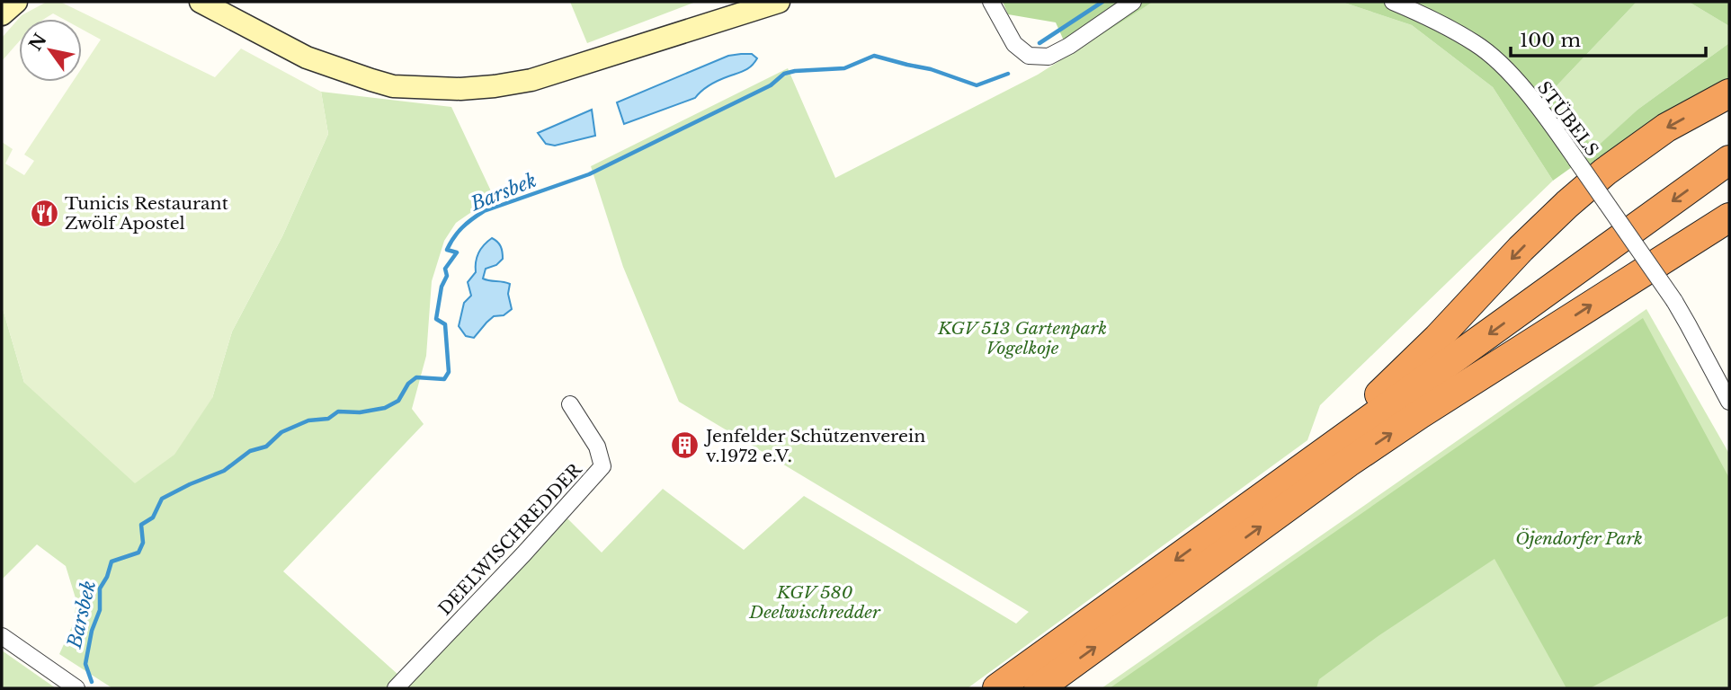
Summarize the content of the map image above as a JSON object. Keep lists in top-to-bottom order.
{
  "streets": {
    "street": ["STÜBELS", "DEELWISCHREDDER"]
  },
  "water": ["Barsbek"],
  "parks": ["KGV 513 Gartenpark Vogelkoje", "Öjendorfer Park", "KGV 580 Deelwischredder"],
  "places": {
    "restaurant": ["Tunicis Restaurant Zwölf Apostel"],
    "building": ["Jenfelder Schützenverein v.1972 e.V."]
  },
  "scale_bar": "100 m",
  "north": "top left"
}
